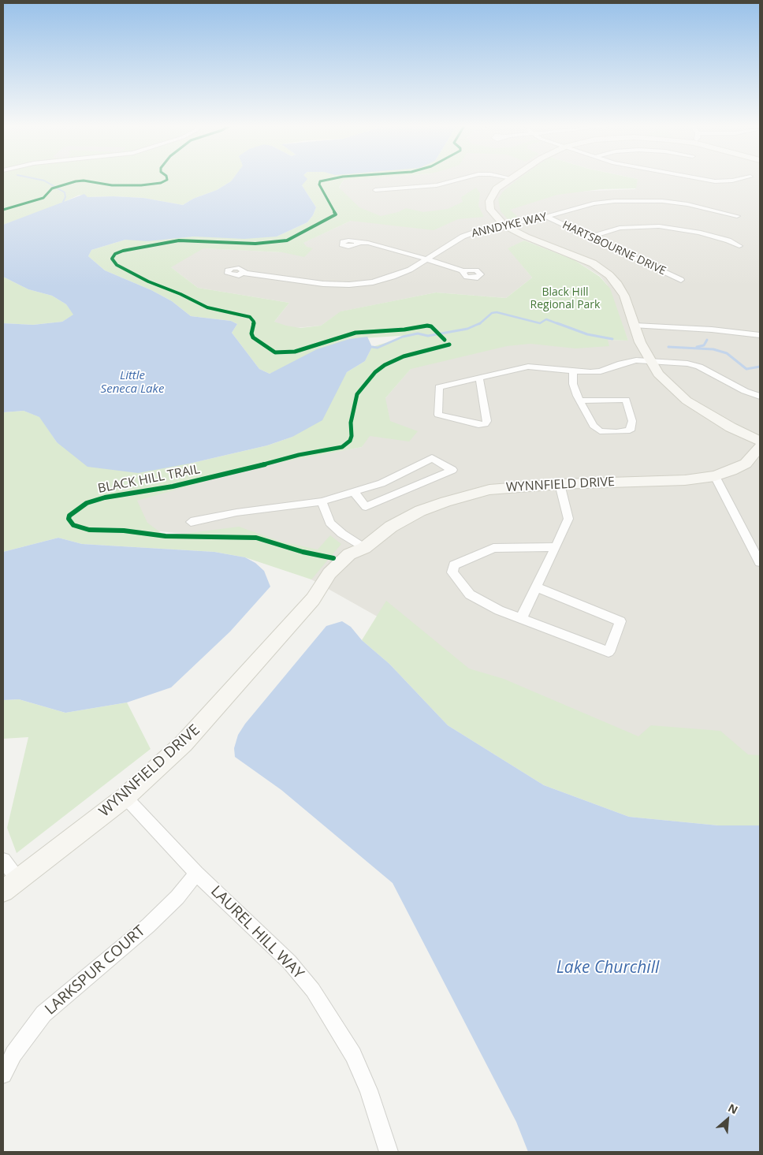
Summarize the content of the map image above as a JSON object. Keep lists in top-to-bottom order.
{
  "streets": {
    "street": [
      "ANNDYKE WAY",
      "HARTSBOURNE DRIVE",
      "WYNNFIELD DRIVE",
      "LAUREL HILL WAY",
      "LARKSPUR COURT"
    ],
    "cycle path": ["BLACK HILL TRAIL"]
  },
  "crossings": [
    ["ANNDYKE WAY", "HARTSBOURNE DRIVE"],
    ["WYNNFIELD DRIVE", "LAUREL HILL WAY"],
    ["LAUREL HILL WAY", "LARKSPUR COURT"]
  ],
  "water": ["Little Seneca Lake", "Lake Churchill"],
  "parks": ["Black Hill Regional Park"],
  "north": "top right"
}
